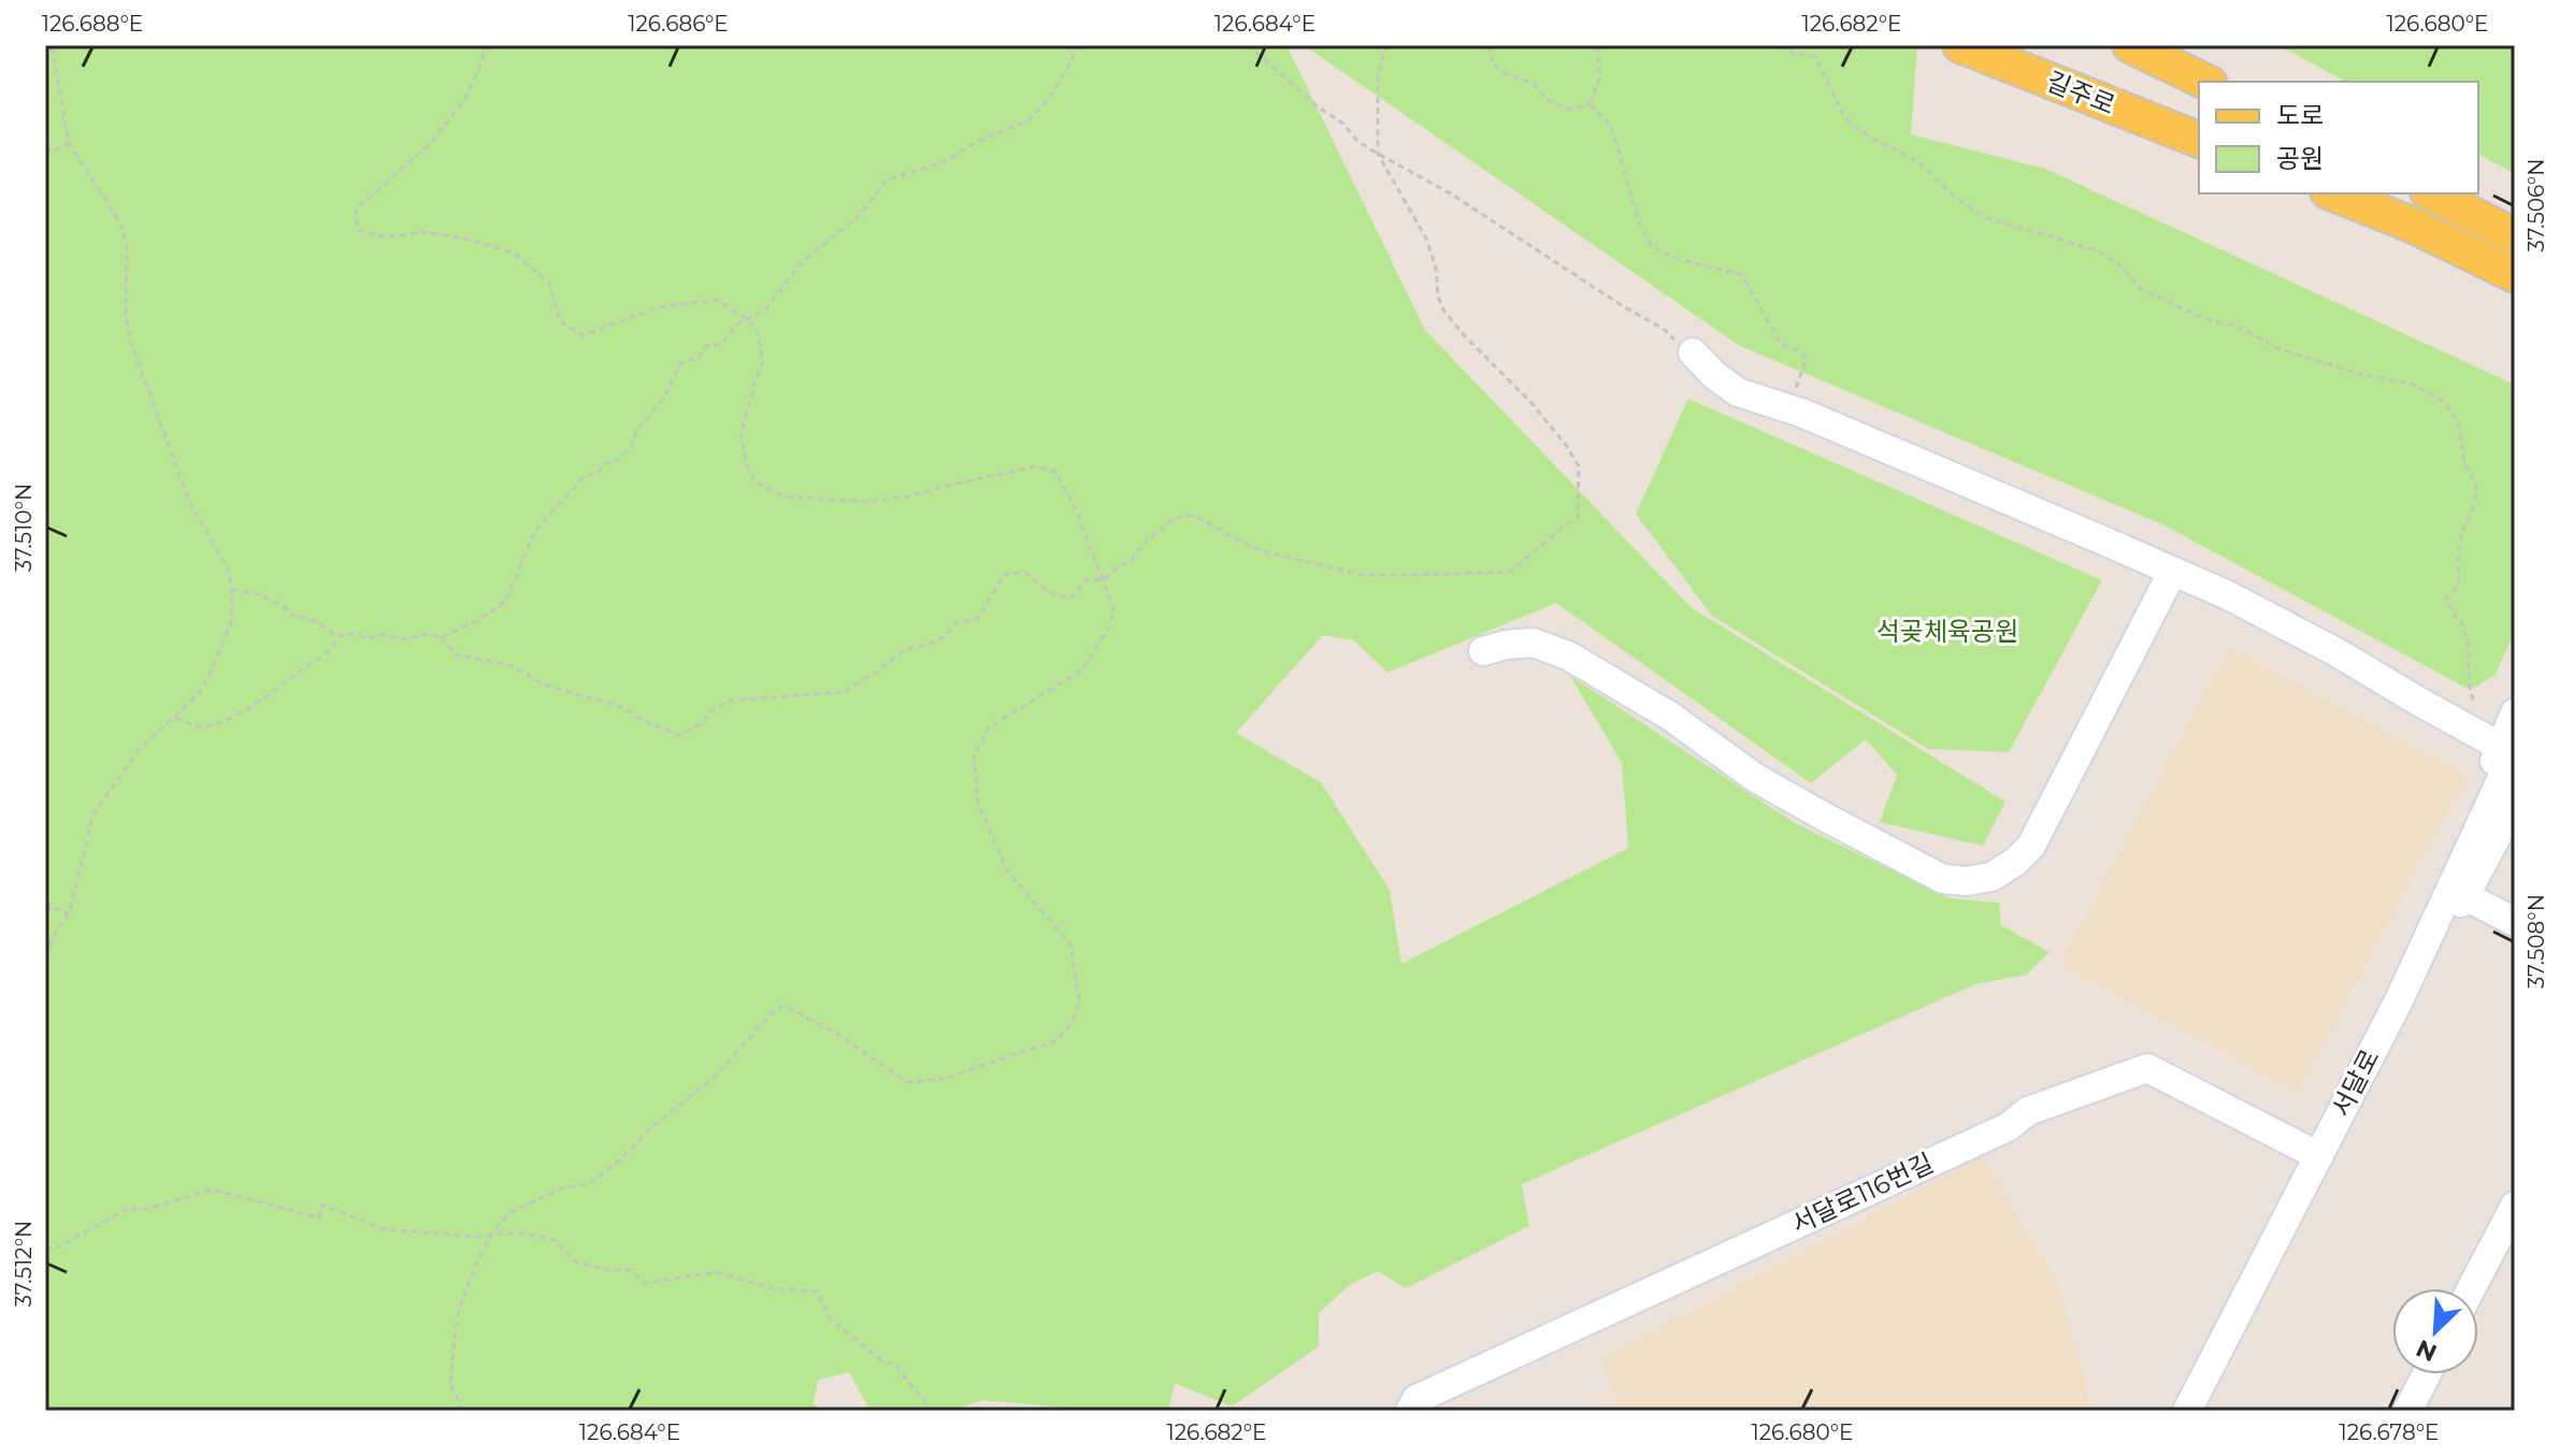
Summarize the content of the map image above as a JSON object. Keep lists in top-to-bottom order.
{
  "streets": {
    "main road": ["길주로"],
    "street": ["서달로", "서달로116번길"]
  },
  "crossings": [
    ["서달로", "서달로116번길"]
  ],
  "parks": ["석곶체육공원"],
  "legend": ["도로", "공원"],
  "north": "bottom left",
  "coordinates": [
    "126.688°E",
    "126.686°E",
    "126.684°E",
    "126.682°E",
    "126.680°E",
    "37.506°N",
    "37.510°N",
    "37.508°N",
    "37.512°N",
    "126.678°E"
  ]
}
